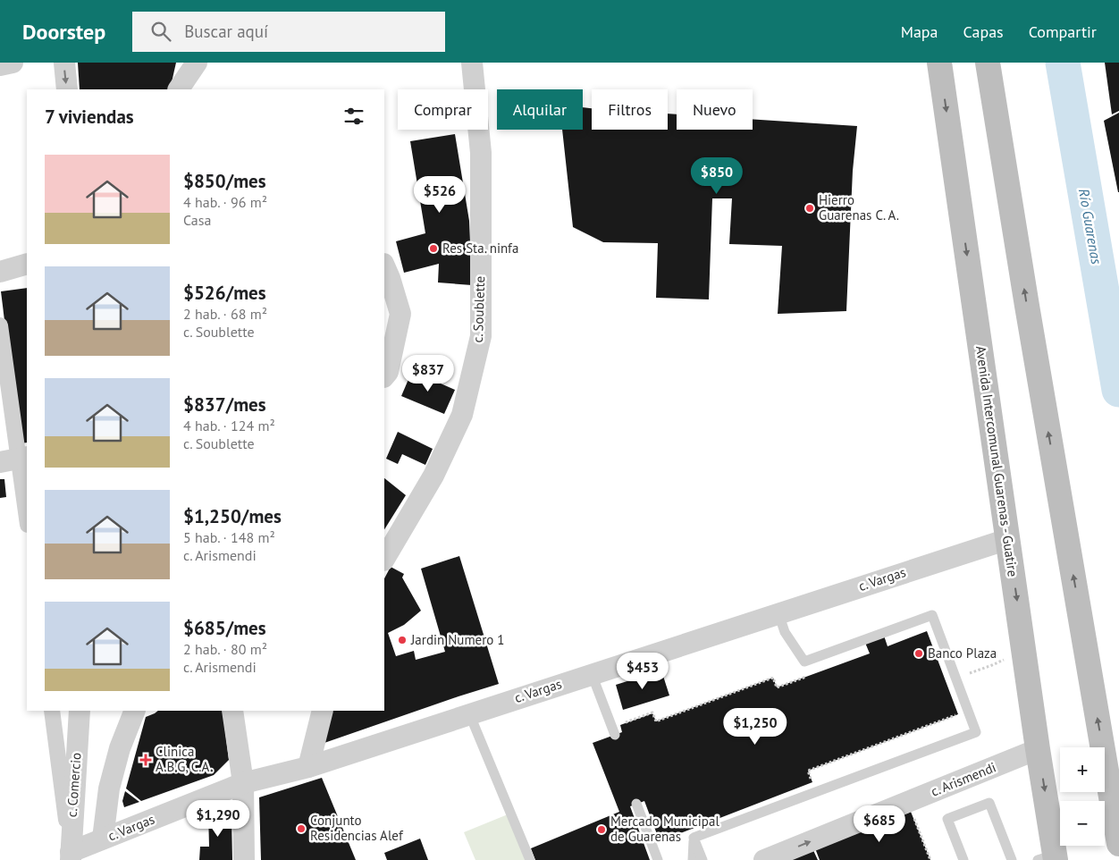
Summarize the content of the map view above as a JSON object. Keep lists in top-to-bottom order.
{
  "streets": {
    "main road": ["Avenida Intercomunal Guarenas - Guatire"],
    "street": [
      "c. Soublette",
      "c. Vargas",
      "c. Arismendi",
      "c. Comercio"
    ]
  },
  "crossings": [
    ["Avenida Intercomunal Guarenas - Guatire", "c. Vargas"],
    ["Avenida Intercomunal Guarenas - Guatire", "c. Arismendi"],
    ["c. Vargas", "c. Comercio"]
  ],
  "one_way": ["c. Arismendi"],
  "water": ["Río Guarenas"],
  "places": {
    "other": [
      "Hierro Guarenas C. A.",
      "Res Sta. ninfa",
      "Jardin Numero 1",
      "Banco Plaza",
      "Conjunto Residencias Alef",
      "Mercado Municipal de Guarenas"
    ],
    "health": ["Clinica A.B.G, C.A."]
  },
  "page": {
    "header": "Doorstep",
    "search": "Buscar aquí",
    "nav": ["Mapa", "Capas", "Compartir"],
    "chip": [
      "Comprar",
      "Alquilar",
      "Filtros",
      "Nuevo"
    ],
    "heading": "7 viviendas",
    "list": [
      {
        "name": "$850/mes",
        "note": "4 hab. · 96 m² · Casa"
      },
      {
        "name": "$526/mes",
        "note": "2 hab. · 68 m² · c. Soublette"
      },
      {
        "name": "$837/mes",
        "note": "4 hab. · 124 m² · c. Soublette"
      },
      {
        "name": "$1,250/mes",
        "note": "5 hab. · 148 m² · c. Arismendi"
      },
      {
        "name": "$685/mes",
        "note": "2 hab. · 80 m² · c. Arismendi"
      }
    ],
    "price": [
      "$850",
      "$526",
      "$837",
      "$453",
      "$1,250",
      "$1,290",
      "$685"
    ],
    "map_buttons": ["+", "−"]
  }
}
